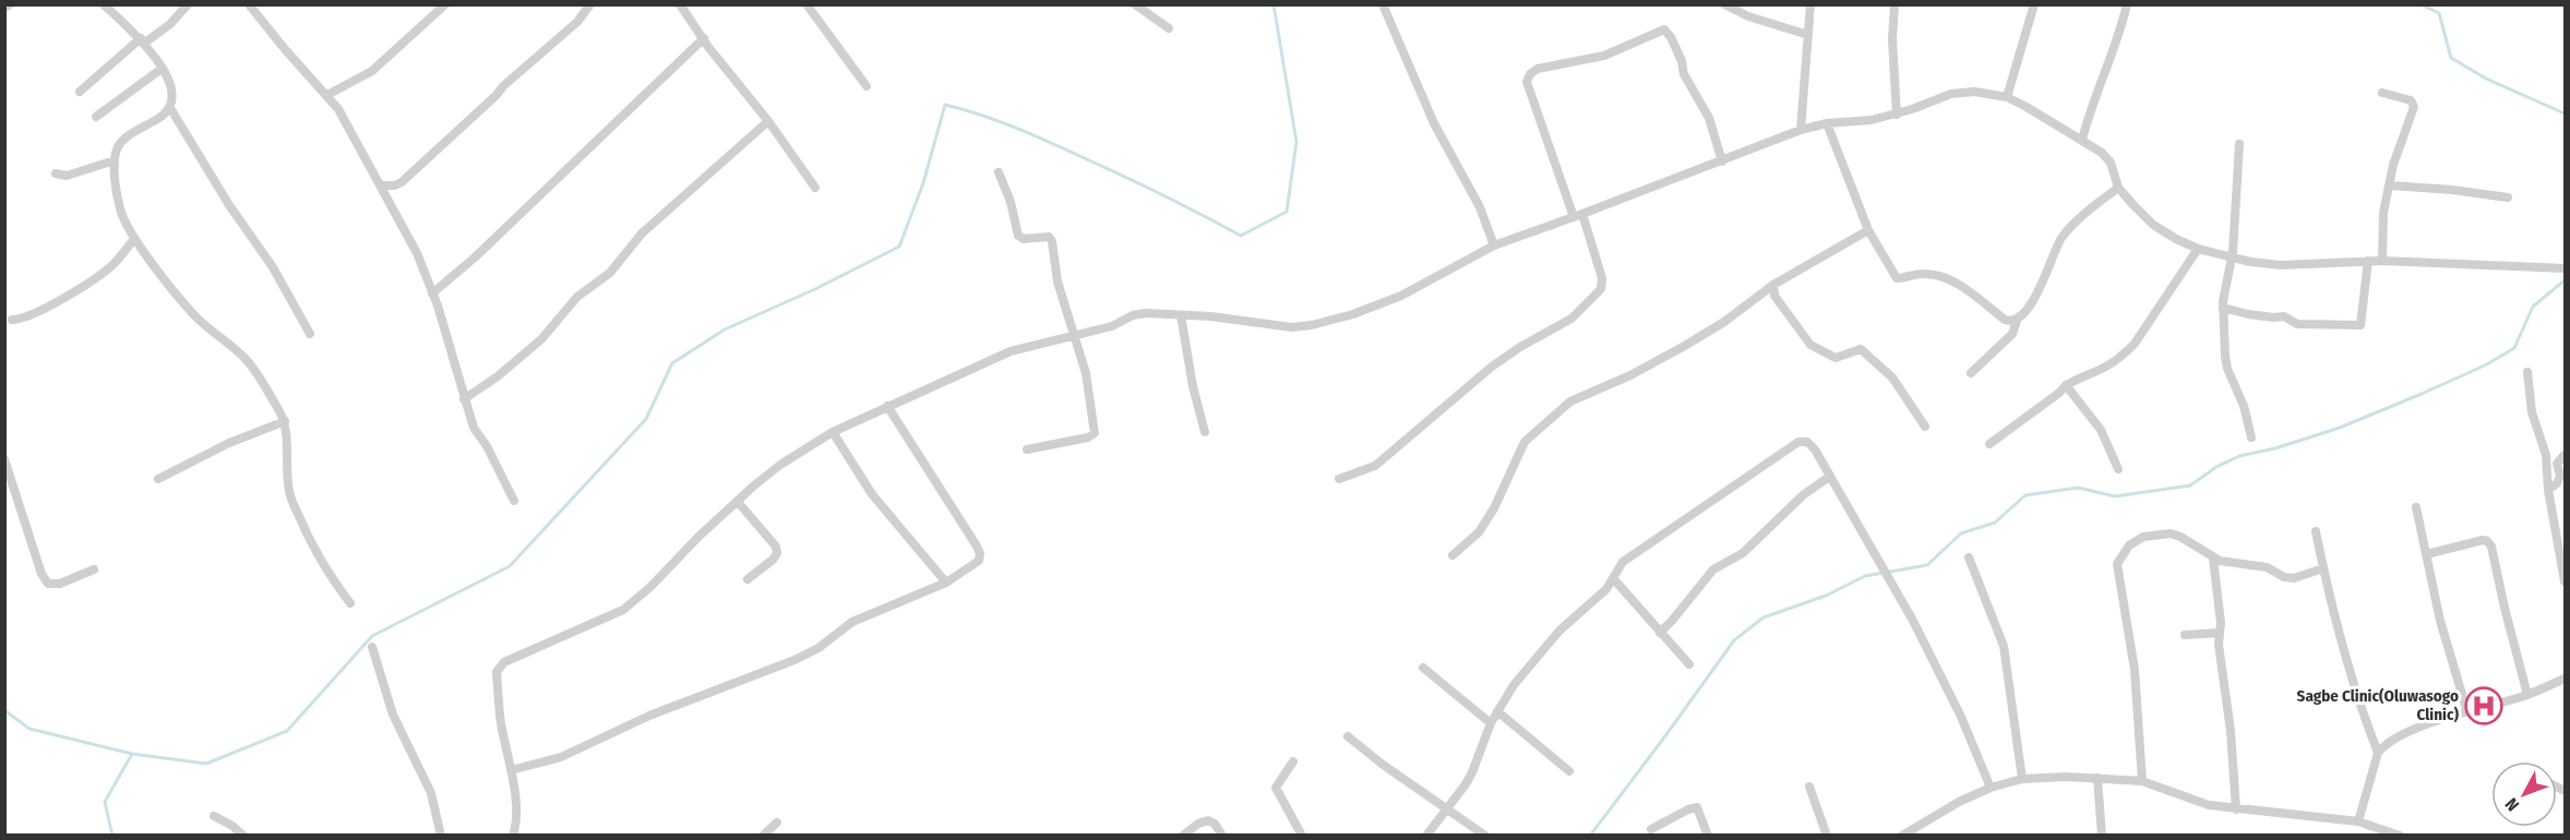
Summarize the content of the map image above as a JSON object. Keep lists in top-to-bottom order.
{
  "places": {
    "hospital": ["Sagbe Clinic(Oluwasogo Clinic)"]
  },
  "north": "bottom left"
}
